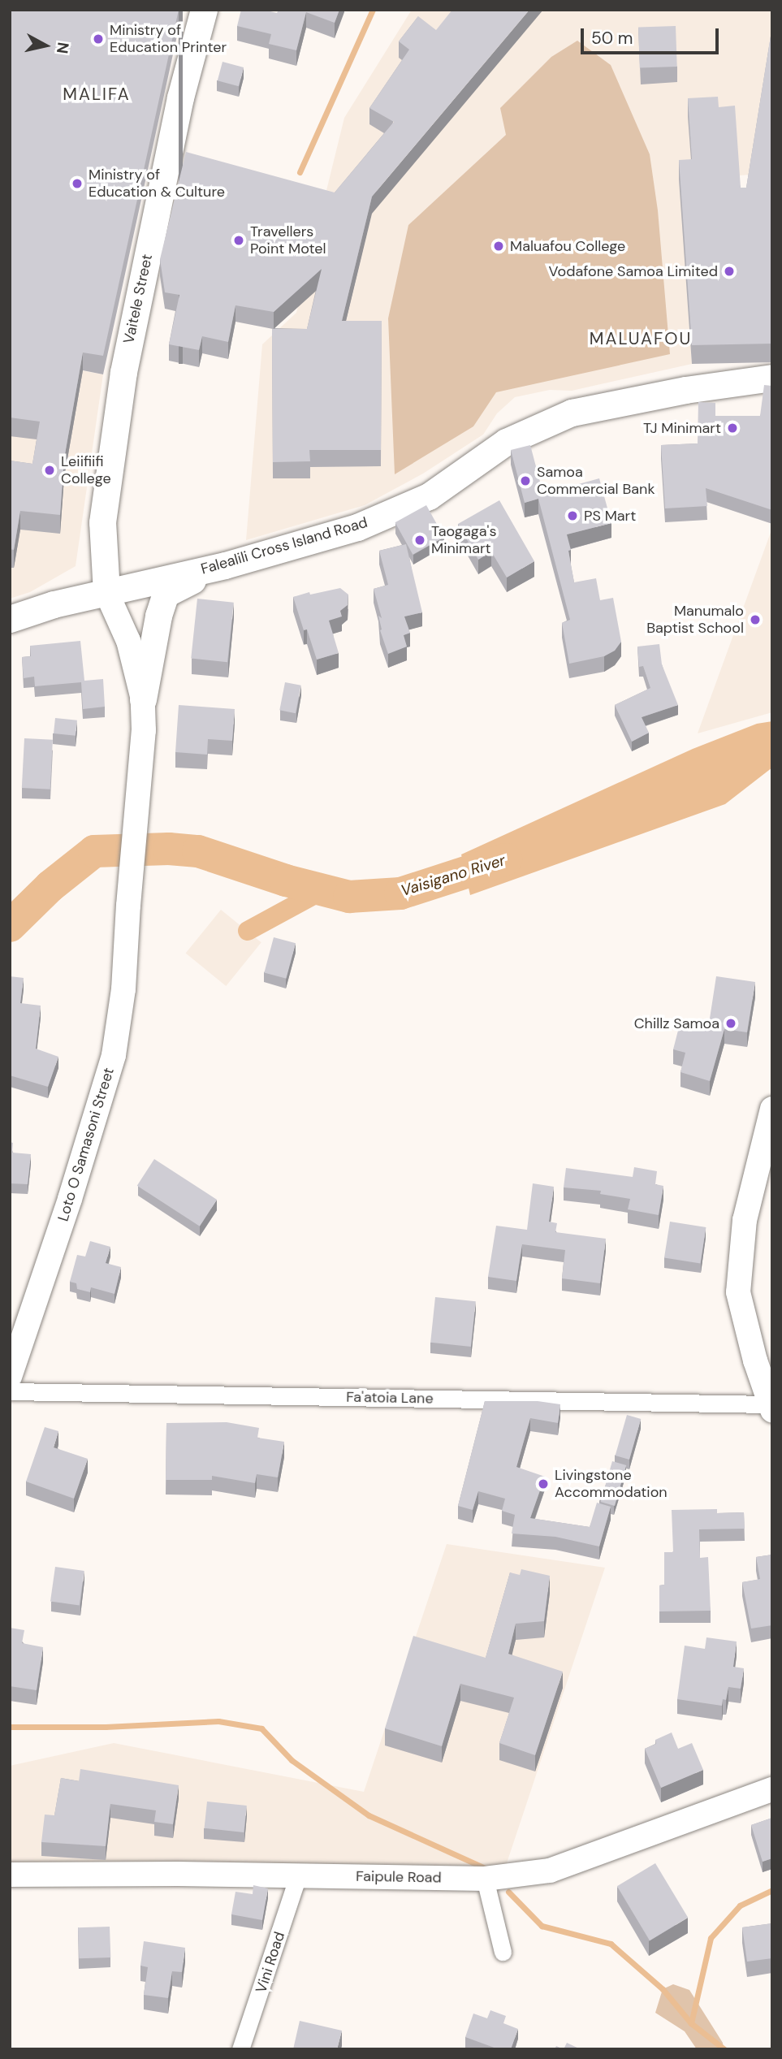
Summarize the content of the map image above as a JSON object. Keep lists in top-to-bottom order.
{
  "streets": {
    "main road": [
      "Vaitele Street",
      "Falealili Cross Island Road",
      "Loto O Samasoni Street",
      "Faipule Road"
    ],
    "street": ["Fa'atoia Lane", "Vini Road"]
  },
  "crossings": [
    ["Vaitele Street", "Falealili Cross Island Road"],
    ["Faipule Road", "Vini Road"]
  ],
  "districts": ["MALIFA", "MALUAFOU"],
  "water": ["Vaisigano River"],
  "places": [
    "Ministry of Education Printer",
    "Ministry of Education & Culture",
    "Travellers Point Motel",
    "Maluafou College",
    "Vodafone Samoa Limited",
    "TJ Minimart",
    "Leiifiifi College",
    "Samoa Commercial Bank",
    "PS Mart",
    "Taogaga's Minimart",
    "Manumalo Baptist School",
    "Chillz Samoa",
    "Livingstone Accommodation"
  ],
  "scale_bar": "50 m",
  "north": "right"
}
